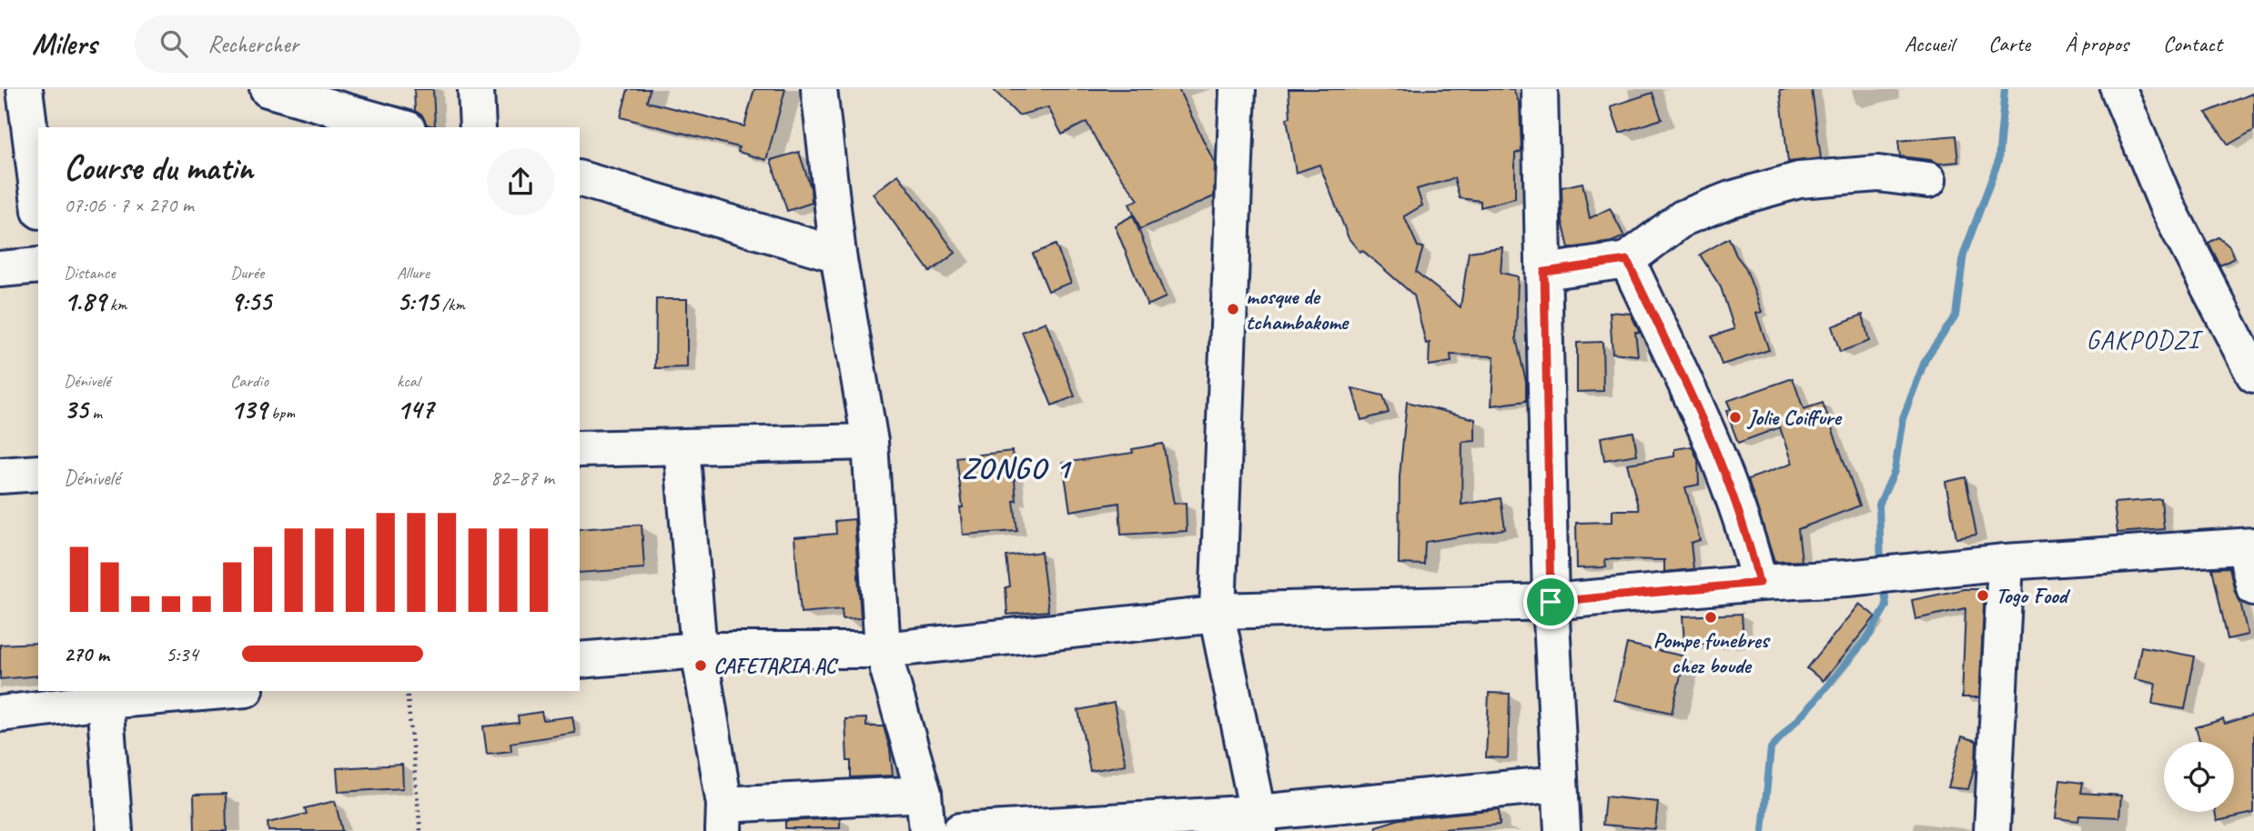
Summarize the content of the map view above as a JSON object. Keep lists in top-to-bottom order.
{
  "districts": ["GAKPODZI", "ZONGO 1"],
  "places": [
    "mosque de tchambakome",
    "Jolie Coiffure",
    "Togo Food",
    "Pompe funebres chez boude",
    "CAFETARIA AC"
  ],
  "page": {
    "header": "Milers",
    "search": "Rechercher",
    "nav": [
      "Accueil",
      "Carte",
      "À propos",
      "Contact"
    ],
    "heading": ["Course du matin", "07:06 · 7 × 270 m"],
    "stats": [
      ["Distance", "1.89 km"],
      ["Durée", "9:55"],
      ["Allure", "5:15 /km"],
      ["Dénivelé", "35 m"],
      ["Cardio", "139 bpm"],
      ["kcal", "147"]
    ],
    "chart": ["Dénivelé", "82–87 m"],
    "list": [
      {
        "name": "270 m",
        "note": "5:34"
      }
    ]
  }
}
